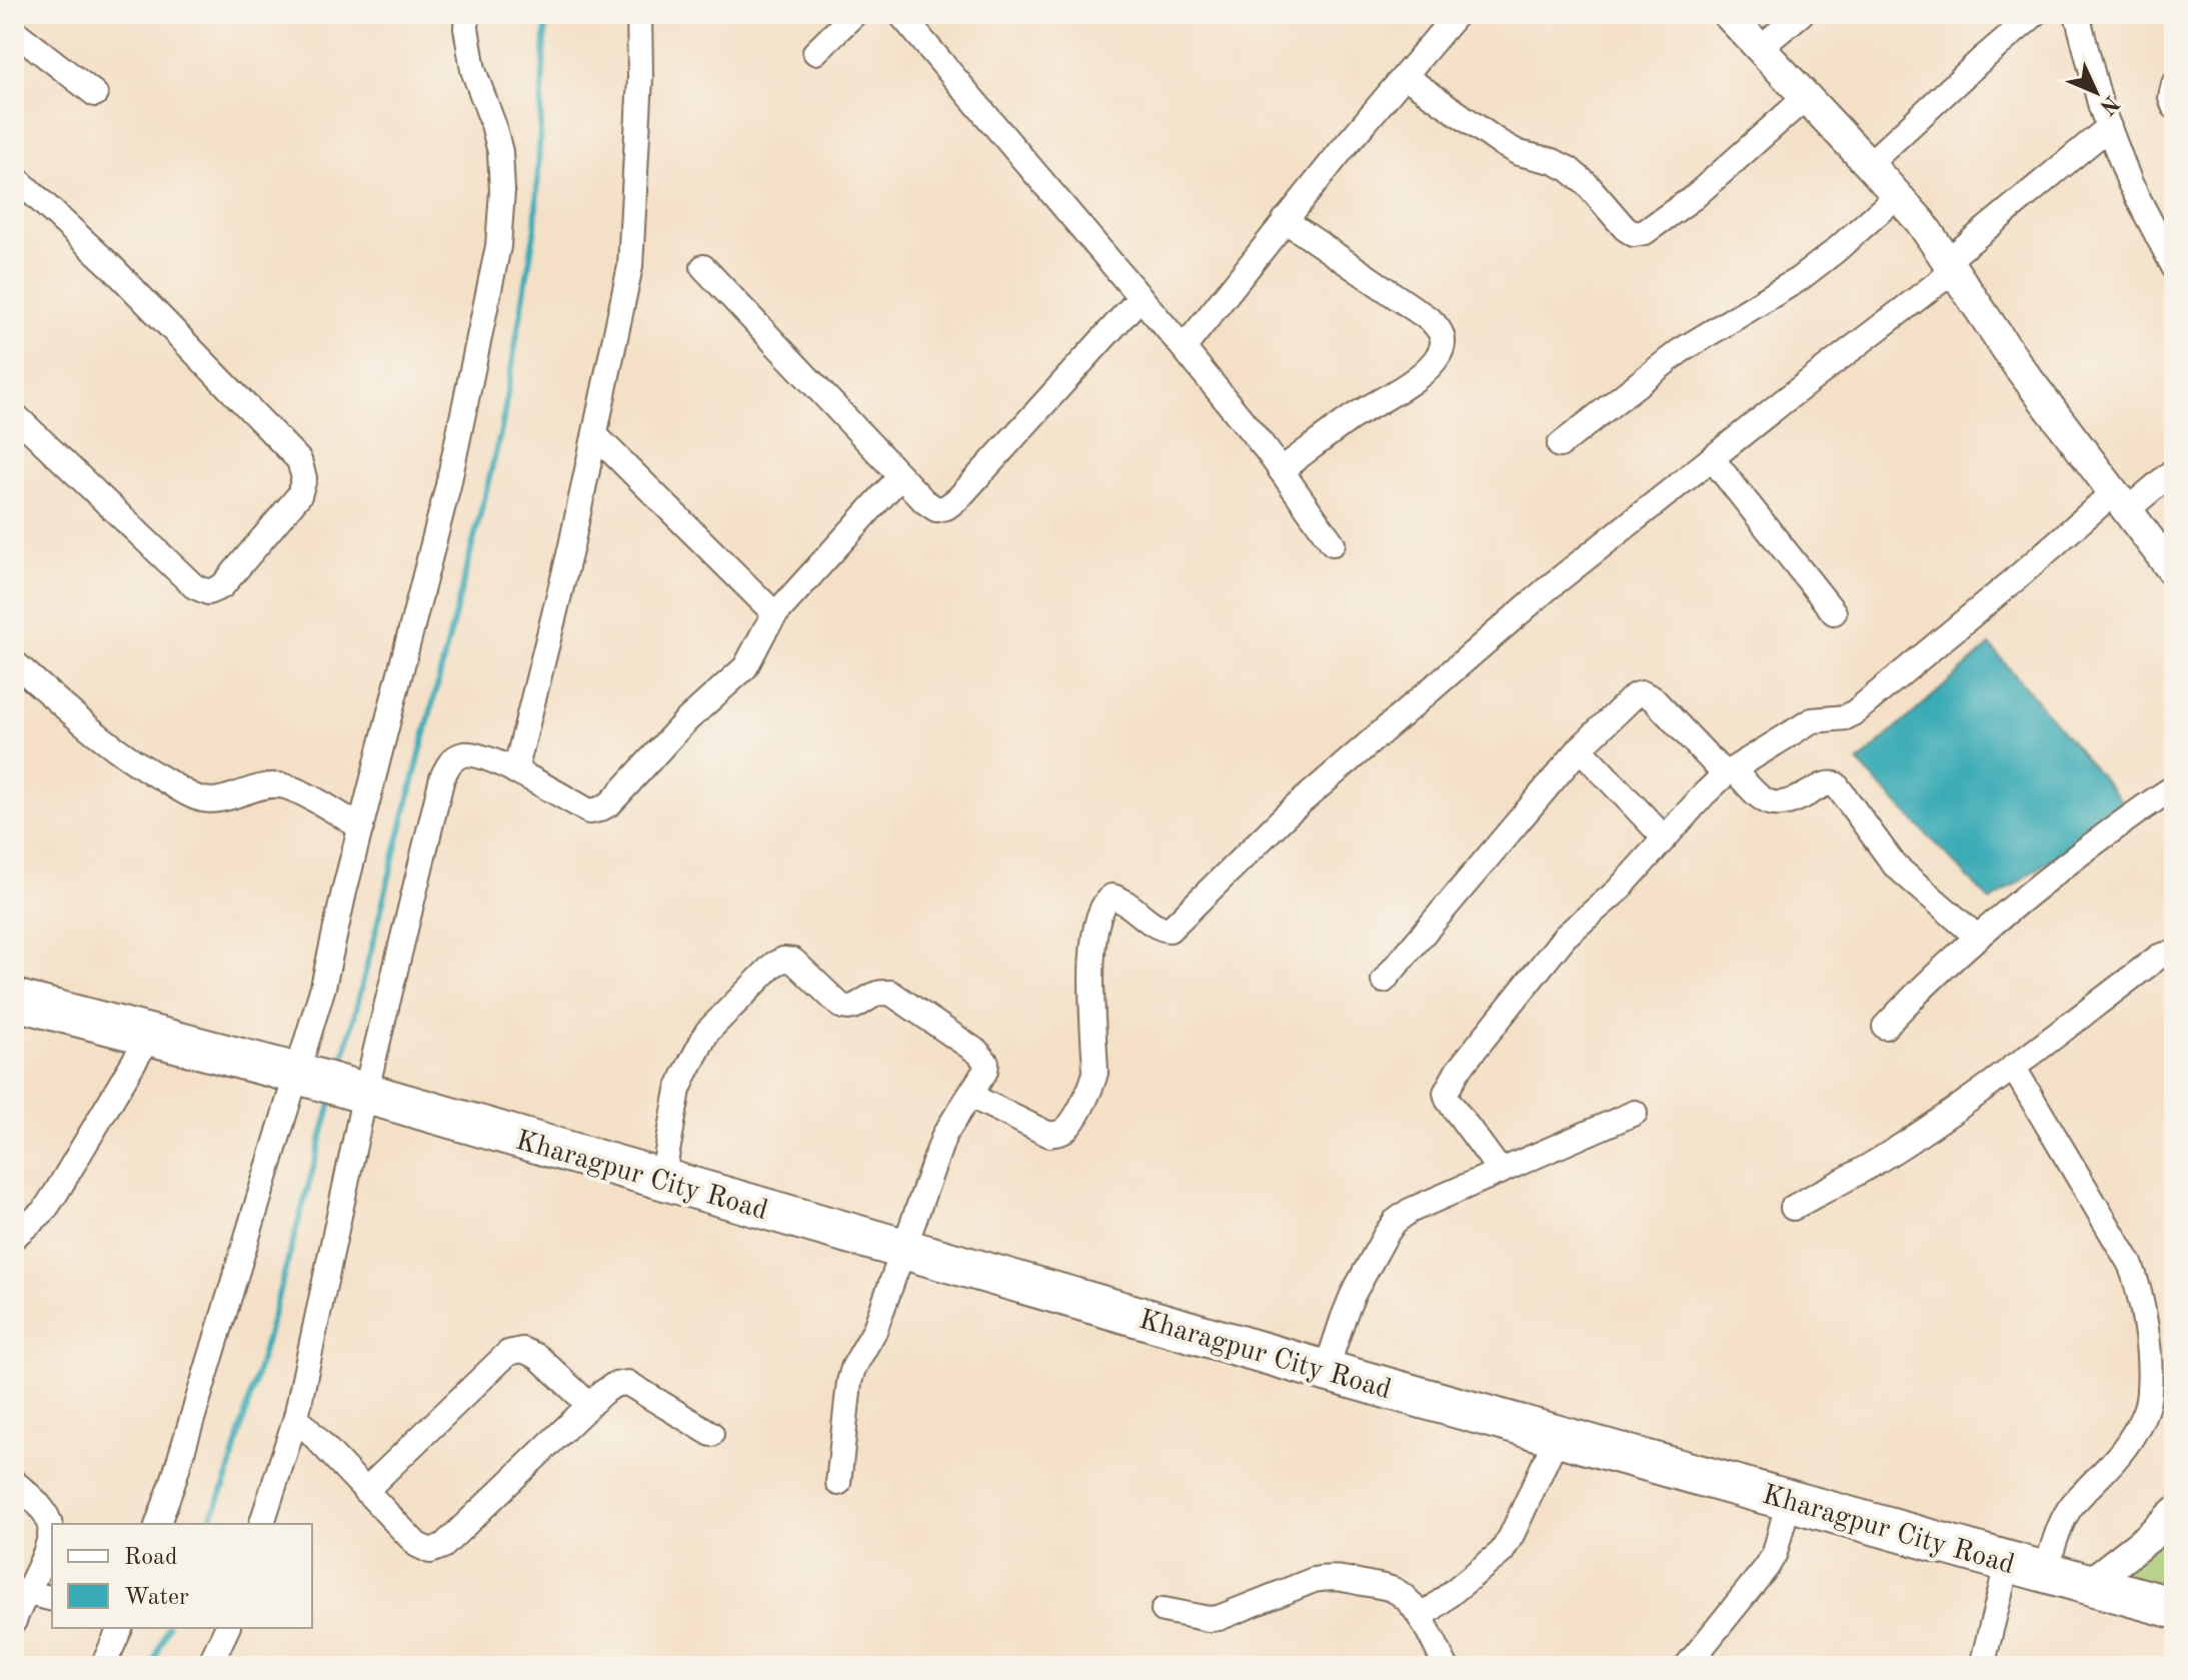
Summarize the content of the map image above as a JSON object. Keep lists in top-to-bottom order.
{
  "streets": {
    "main road": ["Kharagpur City Road"]
  },
  "legend": ["Road", "Water"],
  "north": "bottom right"
}
